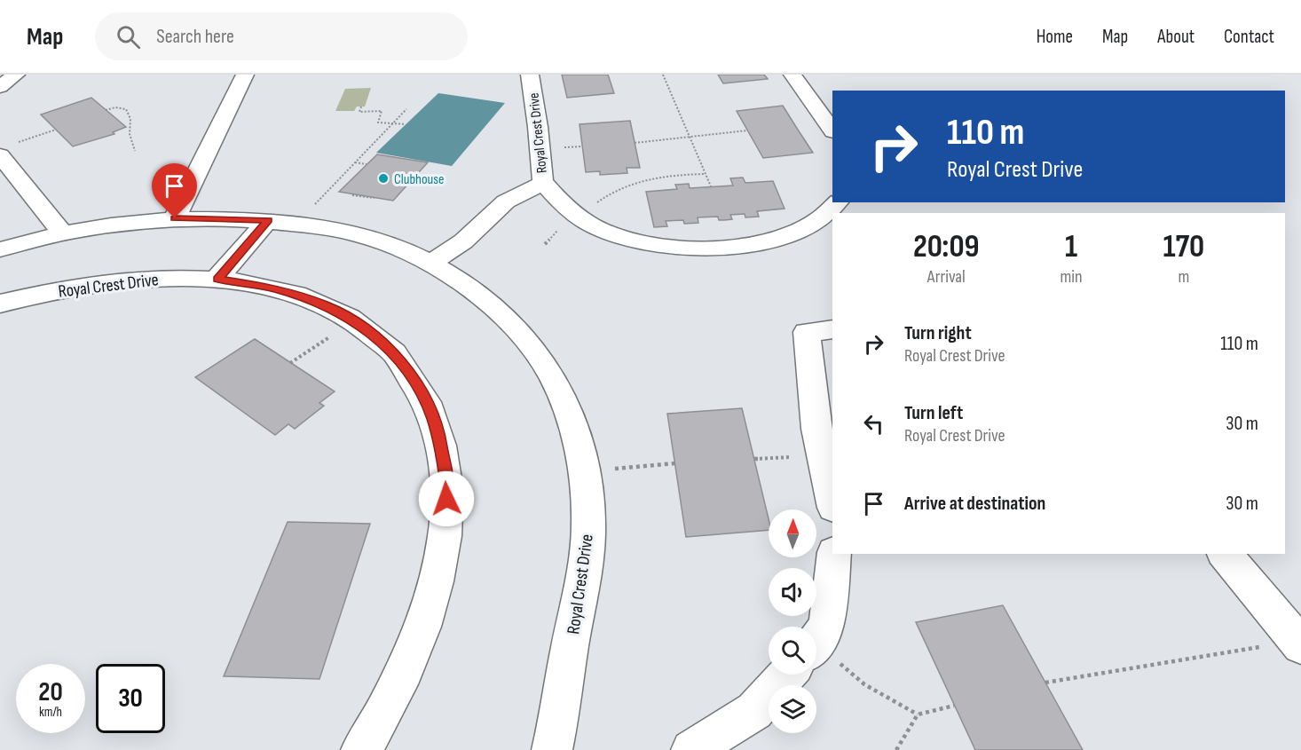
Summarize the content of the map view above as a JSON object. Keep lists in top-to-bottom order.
{
  "streets": {
    "street": ["Royal Crest Drive"]
  },
  "places": ["Clubhouse"],
  "north": "top",
  "page": {
    "header": "Map",
    "search": "Search here",
    "nav": [
      "Home",
      "Map",
      "About",
      "Contact"
    ],
    "turn": ["110 m", "Royal Crest Drive"],
    "eta": [
      "20:09",
      "Arrival",
      "1",
      "min",
      "170",
      "m"
    ],
    "list": [
      {
        "name": "Turn right",
        "note": "Royal Crest Drive",
        "value": "110 m"
      },
      {
        "name": "Turn left",
        "note": "Royal Crest Drive",
        "value": "30 m"
      },
      {
        "name": "Arrive at destination",
        "value": "30 m"
      }
    ],
    "speed": "20 km/h",
    "limit": "30"
  }
}
